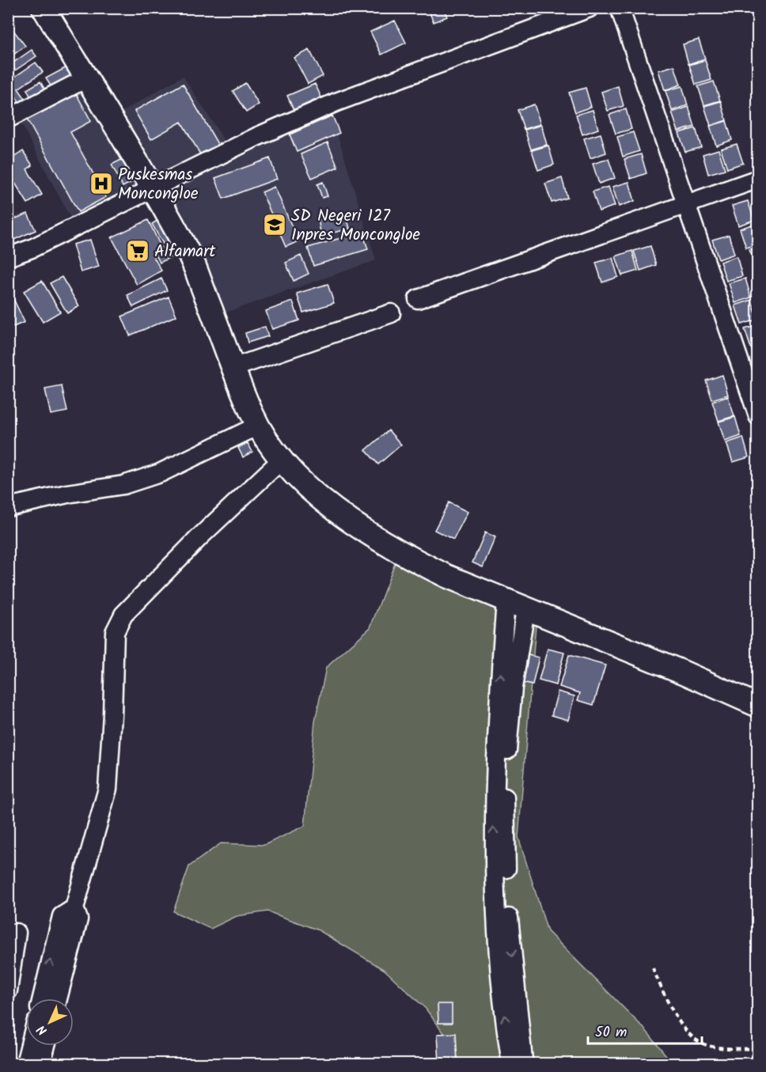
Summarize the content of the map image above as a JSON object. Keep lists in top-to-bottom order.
{
  "places": {
    "hospital": ["Puskesmas Moncongloe"],
    "school or university": ["SD Negeri 127 Inpres Moncongloe"],
    "supermarket": ["Alfamart"]
  },
  "scale_bar": "50 m",
  "north": "bottom left"
}
